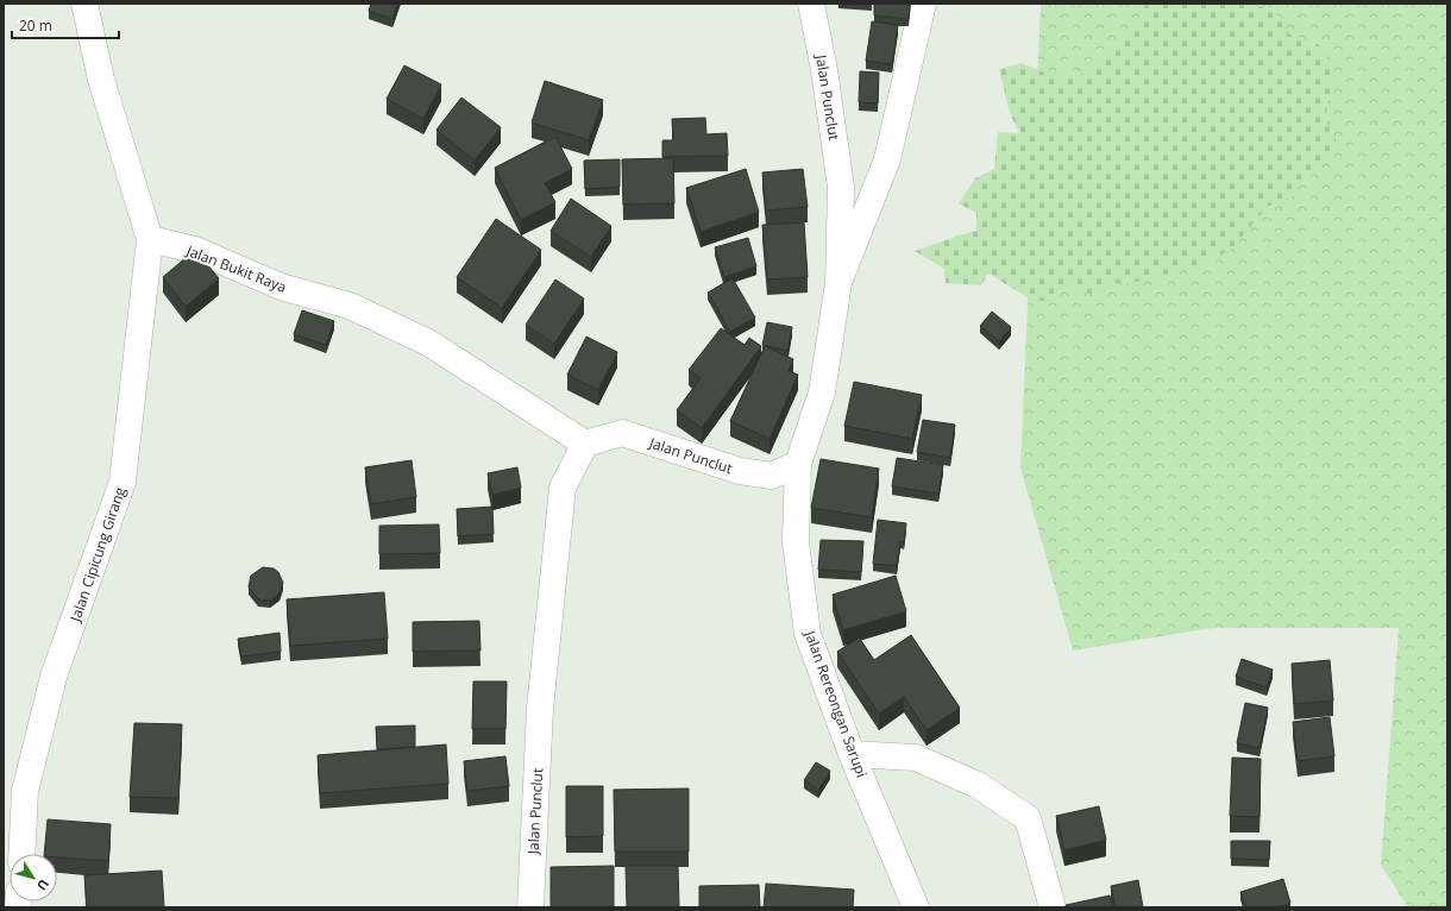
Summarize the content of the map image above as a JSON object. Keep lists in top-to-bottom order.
{
  "streets": {
    "street": [
      "Jalan Punclut",
      "Jalan Bukit Raya",
      "Jalan Cipicung Girang",
      "Jalan Rereongan Sarupi"
    ]
  },
  "crossings": [
    ["Jalan Punclut", "Jalan Bukit Raya"],
    ["Jalan Punclut", "Jalan Rereongan Sarupi"],
    ["Jalan Bukit Raya", "Jalan Cipicung Girang"]
  ],
  "scale_bar": "20 m",
  "north": "bottom right"
}
